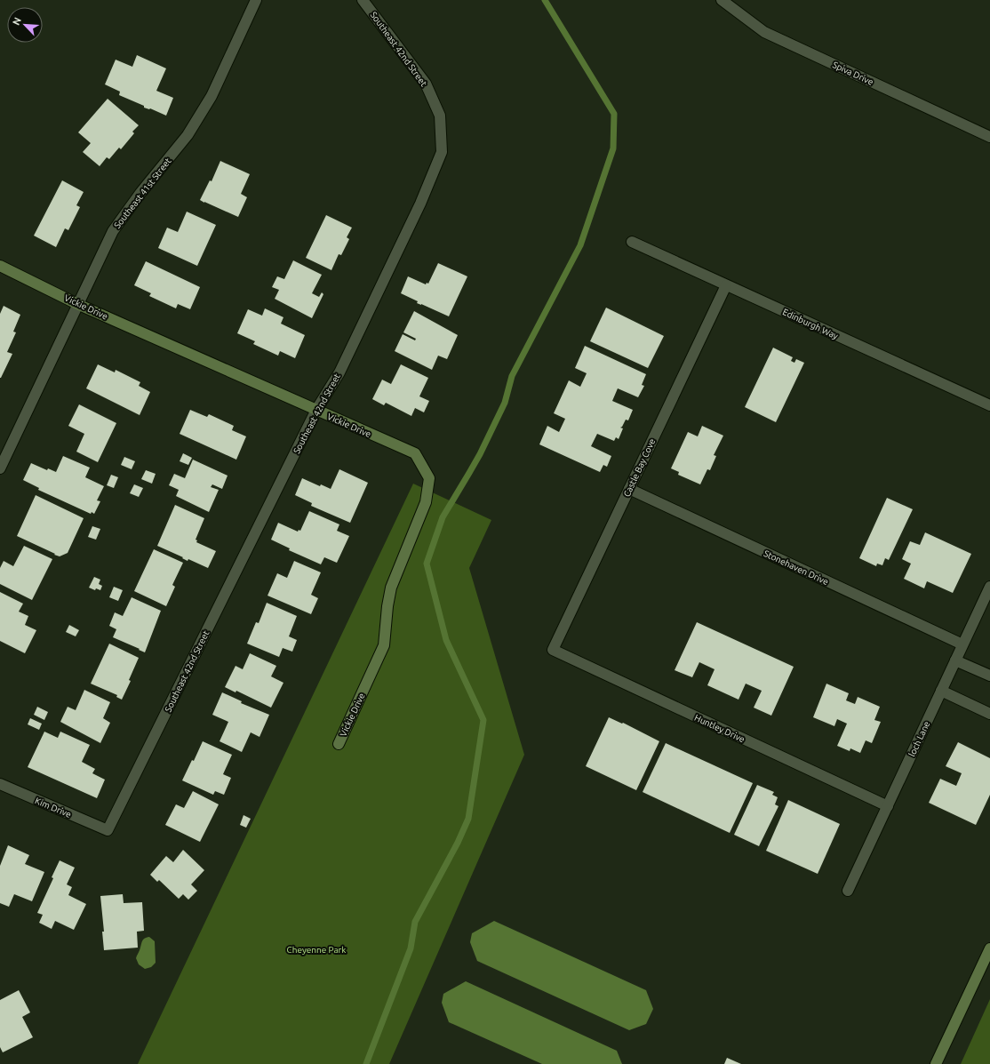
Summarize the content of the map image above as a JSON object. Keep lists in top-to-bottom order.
{
  "streets": {
    "street": [
      "Southeast 42nd Street",
      "Spiva Drive",
      "Southeast 41st Street",
      "Vickie Drive",
      "Edinburgh Way",
      "Castle Bay Cove",
      "Stonehaven Drive",
      "Huntley Drive",
      "loch Lane",
      "Kim Drive"
    ]
  },
  "crossings": [
    ["Southeast 42nd Street", "Vickie Drive"],
    ["Southeast 42nd Street", "Kim Drive"],
    ["Southeast 41st Street", "Vickie Drive"],
    ["Edinburgh Way", "Castle Bay Cove"],
    ["Castle Bay Cove", "Stonehaven Drive"],
    ["Castle Bay Cove", "Huntley Drive"],
    ["Stonehaven Drive", "loch Lane"],
    ["Huntley Drive", "loch Lane"]
  ],
  "parks": ["Cheyenne Park"],
  "north": "top left"
}
